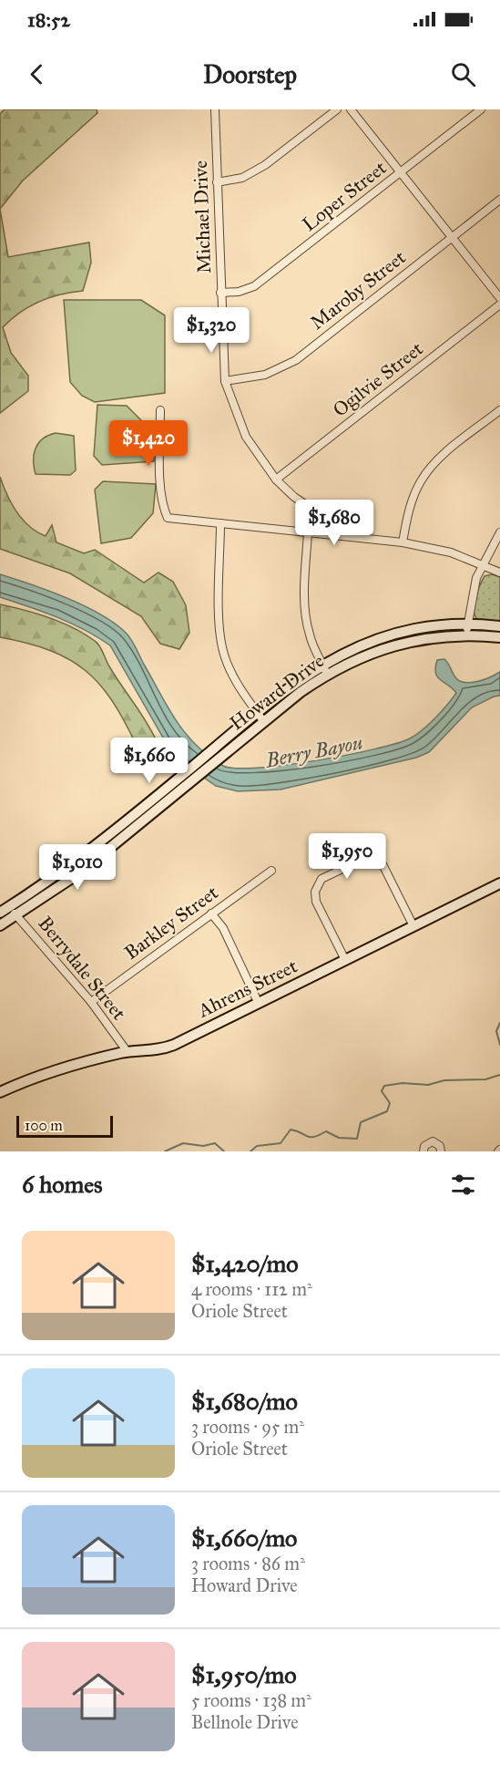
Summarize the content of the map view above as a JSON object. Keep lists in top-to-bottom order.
{
  "streets": {
    "main road": ["Howard Drive", "Ahrens Street"],
    "street": [
      "Loper Street",
      "Michael Drive",
      "Maroby Street",
      "Ogilvie Street",
      "Barkley Street",
      "Berrydale Street"
    ]
  },
  "crossings": [
    ["Loper Street", "Michael Drive"],
    ["Michael Drive", "Maroby Street"],
    ["Michael Drive", "Ogilvie Street"],
    ["Howard Drive", "Berrydale Street"],
    ["Barkley Street", "Berrydale Street"],
    ["Berrydale Street", "Ahrens Street"]
  ],
  "water": ["Berry Bayou"],
  "scale_bar": "100 m",
  "page": {
    "status": "18:52",
    "header": "Doorstep",
    "price": [
      "$1,320",
      "$1,420",
      "$1,680",
      "$1,660",
      "$1,950",
      "$1,010"
    ],
    "scale": "100 m",
    "heading": "6 homes",
    "list": [
      {
        "name": "$1,420/mo",
        "note": "4 rooms · 112 m² · Oriole Street"
      },
      {
        "name": "$1,680/mo",
        "note": "3 rooms · 95 m² · Oriole Street"
      },
      {
        "name": "$1,660/mo",
        "note": "3 rooms · 86 m² · Howard Drive"
      },
      {
        "name": "$1,950/mo",
        "note": "5 rooms · 138 m² · Bellnole Drive"
      }
    ]
  }
}
